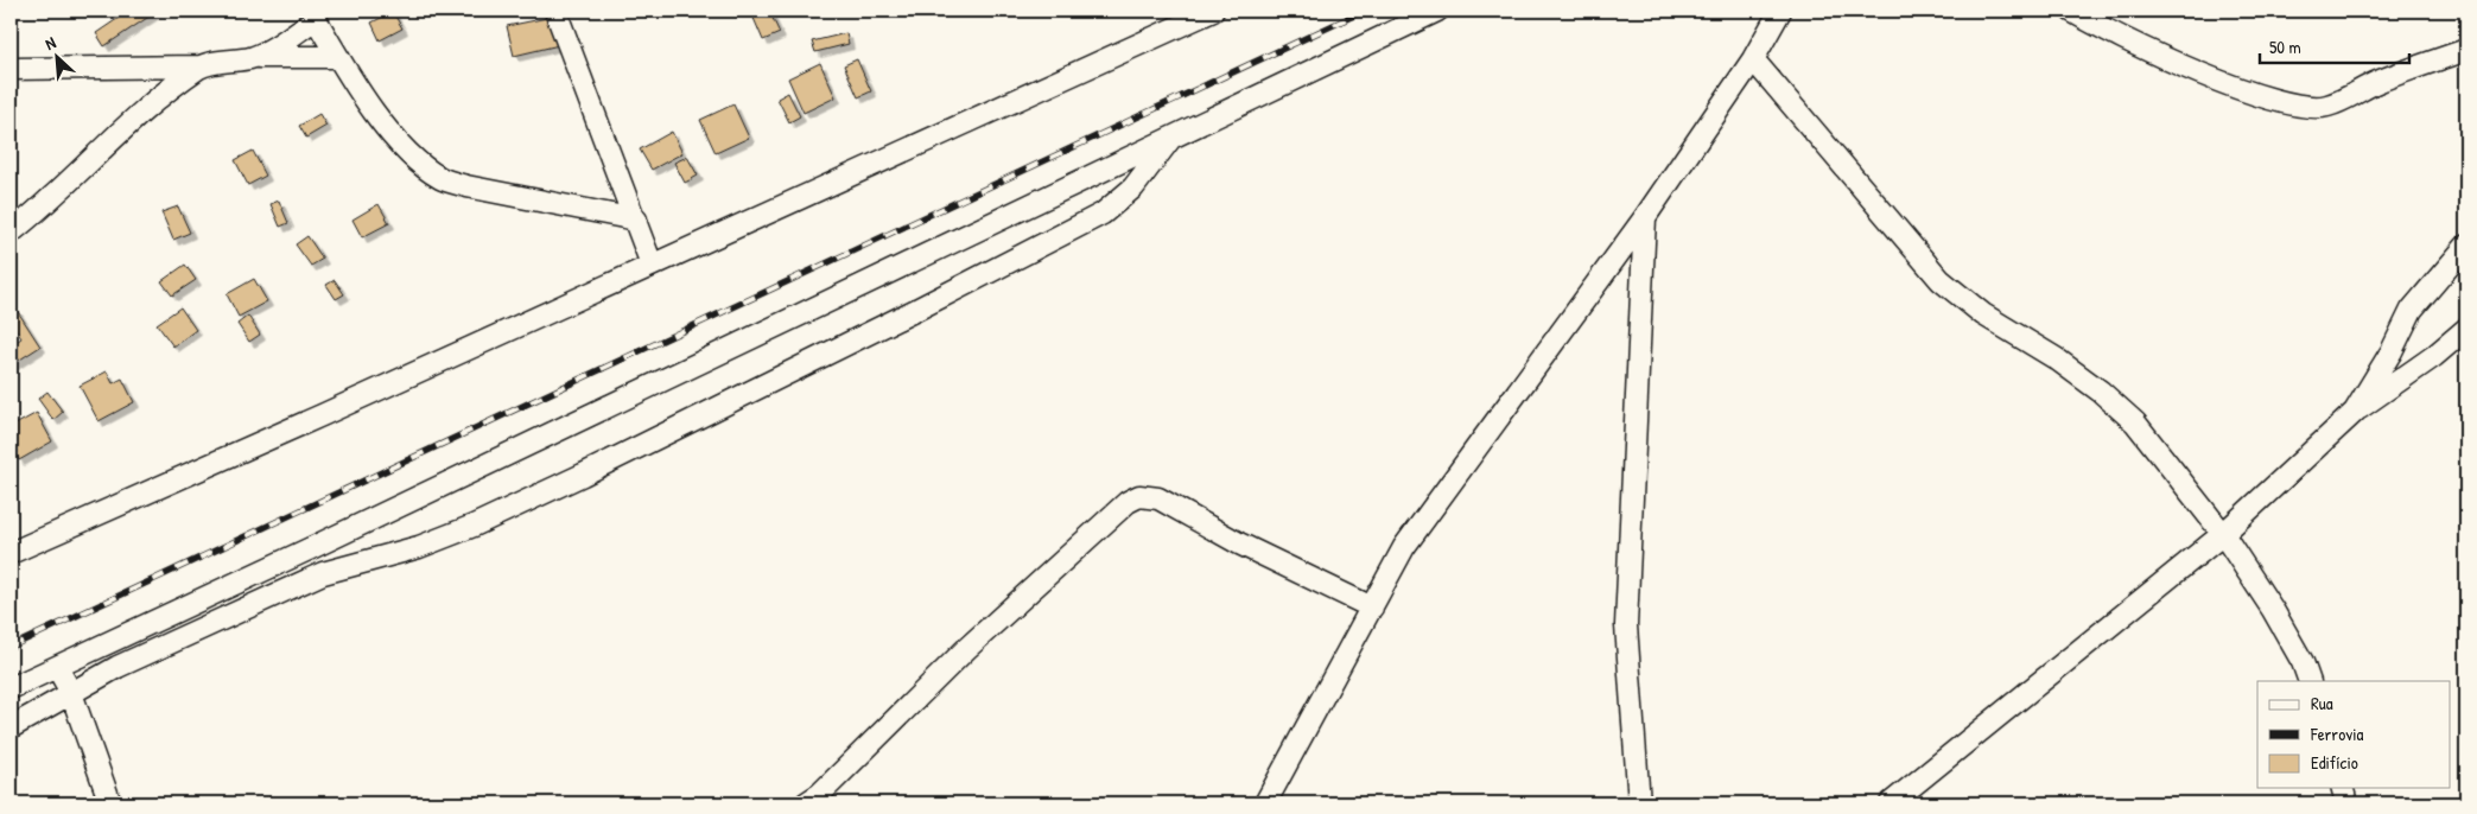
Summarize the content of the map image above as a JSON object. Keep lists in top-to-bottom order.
{
  "legend": ["Rua", "Ferrovia", "Edifício"],
  "scale_bar": "50 m",
  "north": "top left"
}
